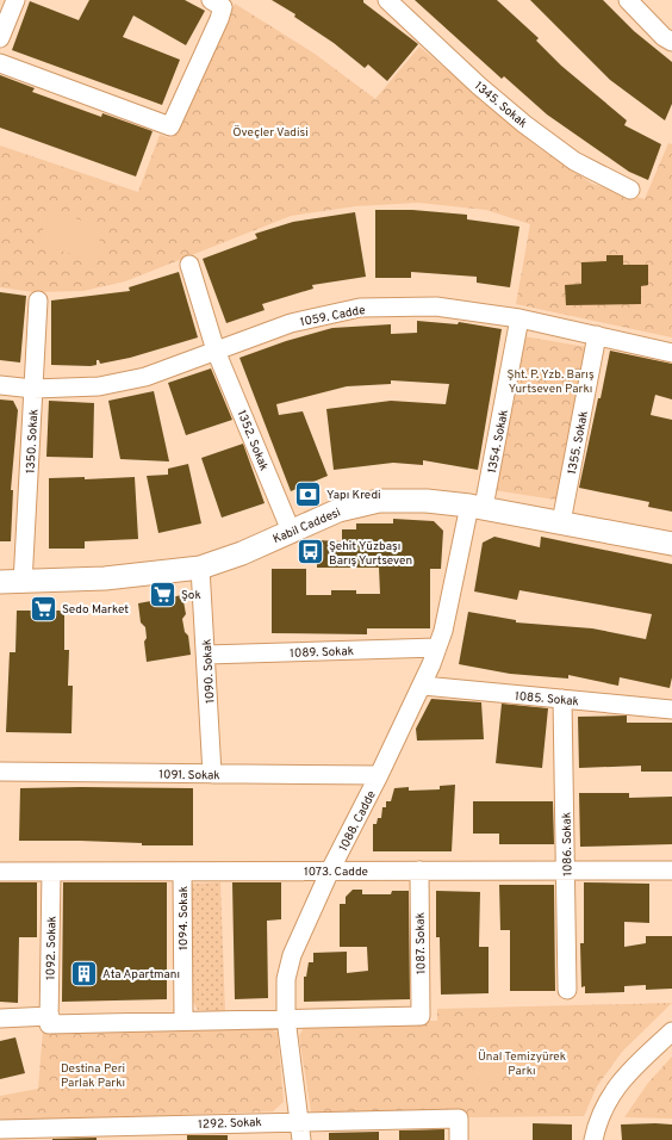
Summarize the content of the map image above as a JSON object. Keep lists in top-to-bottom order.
{
  "streets": {
    "main road": ["Kabil Caddesi"],
    "street": [
      "1345. Sokak",
      "1059. Cadde",
      "1352. Sokak",
      "1350. Sokak",
      "1354. Sokak",
      "1355. Sokak",
      "1089. Sokak",
      "1090. Sokak",
      "1085. Sokak",
      "1091. Sokak",
      "1088. Cadde",
      "1086. Sokak",
      "1073. Cadde",
      "1094. Sokak",
      "1087. Sokak",
      "1092. Sokak",
      "1292. Sokak"
    ]
  },
  "crossings": [
    ["1059. Cadde", "1352. Sokak"],
    ["1059. Cadde", "1350. Sokak"],
    ["1059. Cadde", "1354. Sokak"],
    ["1059. Cadde", "1355. Sokak"],
    ["1352. Sokak", "Kabil Caddesi"],
    ["1350. Sokak", "Kabil Caddesi"],
    ["1354. Sokak", "Kabil Caddesi"],
    ["1354. Sokak", "1088. Cadde"],
    ["1355. Sokak", "Kabil Caddesi"],
    ["Kabil Caddesi", "1090. Sokak"],
    ["Kabil Caddesi", "1088. Cadde"],
    ["1089. Sokak", "1090. Sokak"],
    ["1089. Sokak", "1088. Cadde"],
    ["1090. Sokak", "1091. Sokak"],
    ["1085. Sokak", "1088. Cadde"],
    ["1085. Sokak", "1086. Sokak"],
    ["1091. Sokak", "1088. Cadde"],
    ["1088. Cadde", "1073. Cadde"],
    ["1088. Cadde", "1087. Sokak"],
    ["1088. Cadde", "1292. Sokak"],
    ["1086. Sokak", "1073. Cadde"],
    ["1073. Cadde", "1094. Sokak"],
    ["1073. Cadde", "1087. Sokak"],
    ["1073. Cadde", "1092. Sokak"]
  ],
  "parks": [
    "Öveçler Vadisi",
    "Şht. P. Yzb. Barış Yurtseven Parkı",
    "Ünal Temizyürek Parkı",
    "Destina Peri Parlak Parkı"
  ],
  "places": {
    "bank": ["Yapı Kredi"],
    "bus stop": ["Şehit Yüzbaşı Barış Yurtseven"],
    "supermarket": ["Şok", "Sedo Market"],
    "building": ["Ata Apartmanı"]
  }
}
